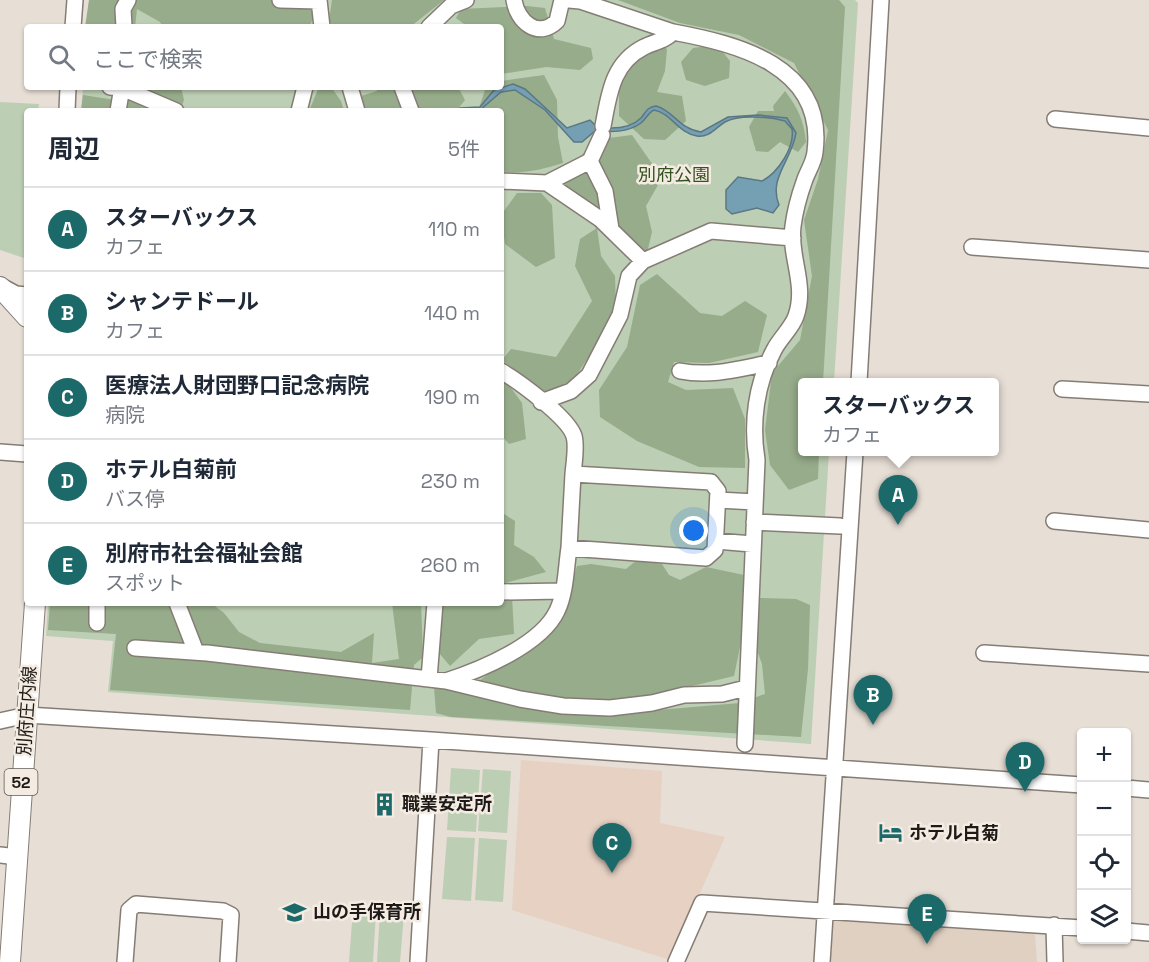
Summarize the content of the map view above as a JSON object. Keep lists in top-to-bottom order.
{
  "streets": {
    "main road": ["別府庄内線", "52"]
  },
  "parks": ["別府公園"],
  "places": {
    "building": ["職業安定所"],
    "hotel": ["ホテル白菊"],
    "school or university": ["山の手保育所"]
  },
  "page": {
    "search": "ここで検索",
    "heading": ["周辺", "5件"],
    "list": [
      {
        "mark": "A",
        "name": "スターバックス",
        "note": "カフェ",
        "value": "110 m"
      },
      {
        "mark": "B",
        "name": "シャンテドール",
        "note": "カフェ",
        "value": "140 m"
      },
      {
        "mark": "C",
        "name": "医療法人財団野口記念病院",
        "note": "病院",
        "value": "190 m"
      },
      {
        "mark": "D",
        "name": "ホテル白菊前",
        "note": "バス停",
        "value": "230 m"
      },
      {
        "mark": "E",
        "name": "別府市社会福祉会館",
        "note": "スポット",
        "value": "260 m"
      }
    ],
    "popup": ["スターバックス", "カフェ"],
    "pins": [
      "A",
      "B",
      "D",
      "C",
      "E"
    ],
    "map_buttons": ["+", "−"]
  }
}
